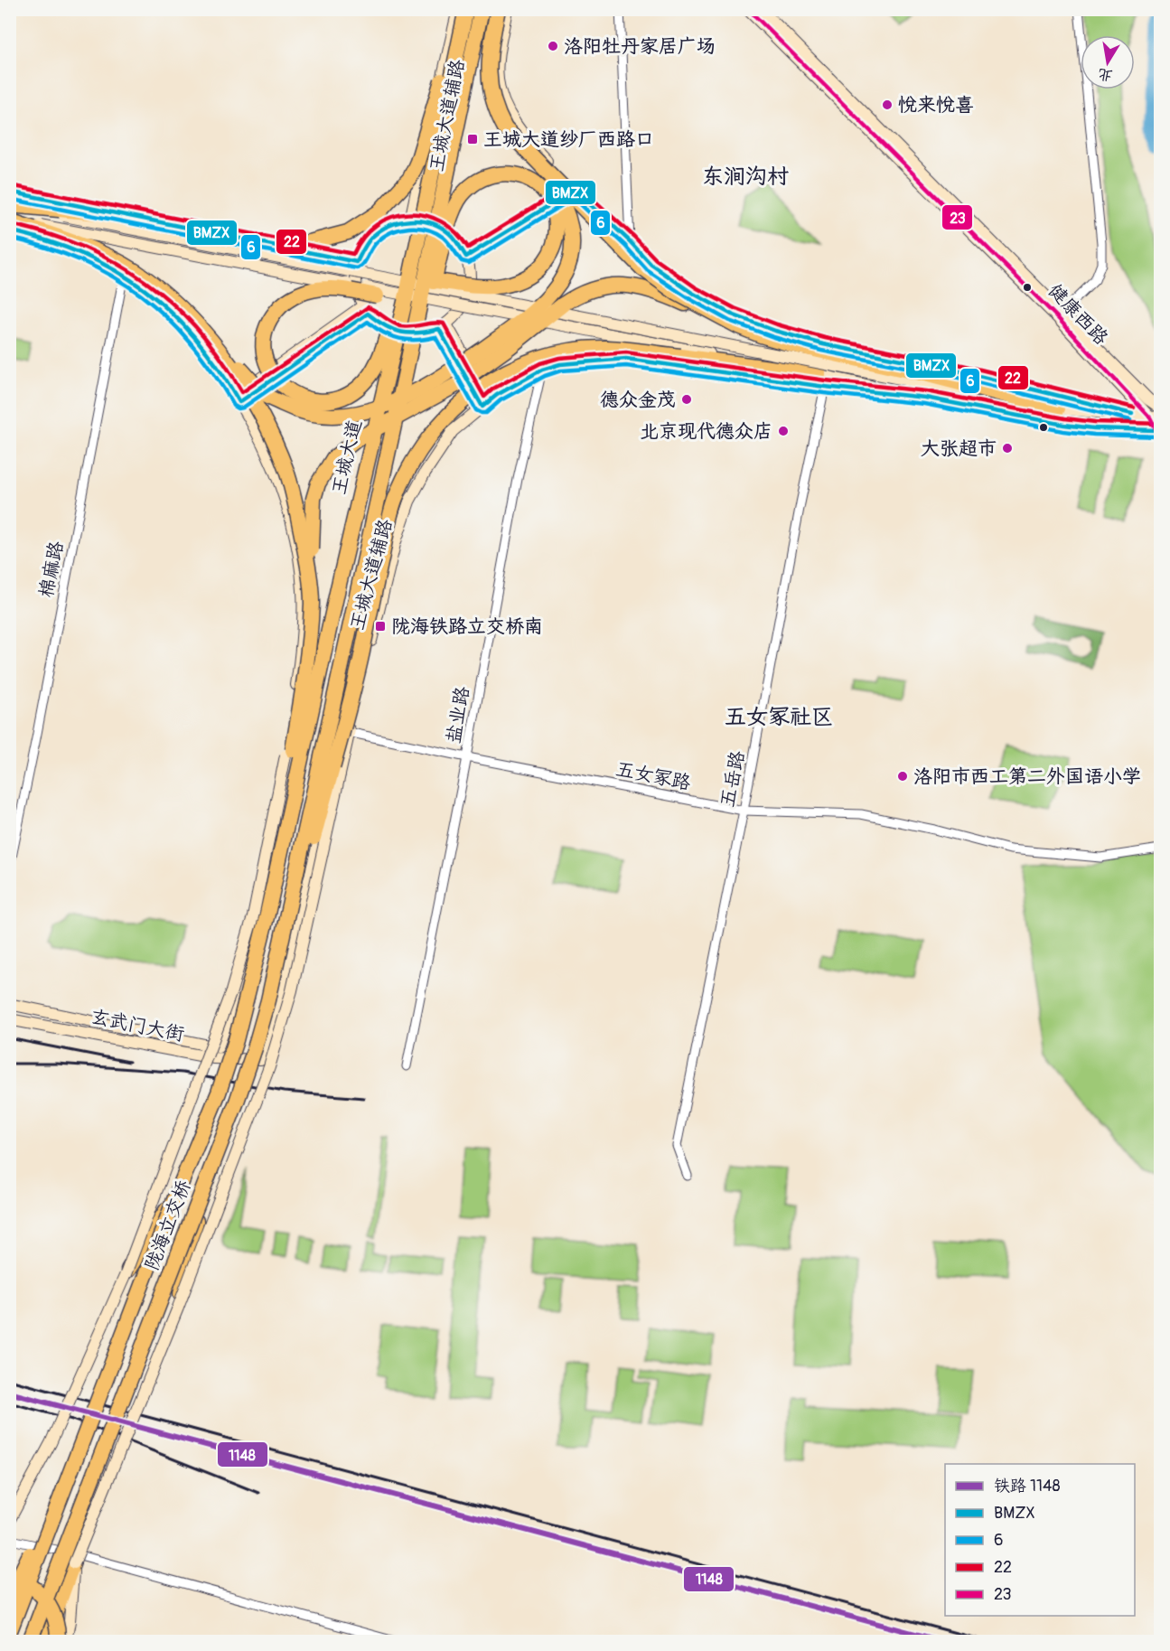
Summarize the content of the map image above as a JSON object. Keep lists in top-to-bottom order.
{
  "streets": {
    "highway": ["王城大道", "陇海立交桥"],
    "main road": ["王城大道辅路", "健康西路", "玄武门大街"],
    "street": [
      "棉麻路",
      "盐业路",
      "五女冢路",
      "五岳路"
    ]
  },
  "crossings": [
    ["王城大道辅路", "盐业路"],
    ["王城大道辅路", "五女冢路"],
    ["王城大道辅路", "五岳路"],
    ["王城大道辅路", "玄武门大街"],
    ["王城大道", "陇海立交桥"],
    ["盐业路", "五女冢路"],
    ["五女冢路", "五岳路"],
    ["五女冢路", "玄武门大街"]
  ],
  "districts": ["东涧沟村", "五女冢社区"],
  "places": {
    "other": [
      "洛阳牡丹家居广场",
      "悦来悦喜",
      "德众金茂",
      "北京现代德众店",
      "大张超市",
      "洛阳市西工第二外国语小学"
    ],
    "transit": ["王城大道纱厂西路口", "陇海铁路立交桥南"]
  },
  "lines": [
    "transit line 23",
    "transit line 22",
    "transit line BMZX",
    "transit line 6",
    "rail line 1148"
  ],
  "legend": [
    "铁路 1148",
    "BMZX",
    "6",
    "22",
    "23"
  ],
  "north": "bottom"
}
